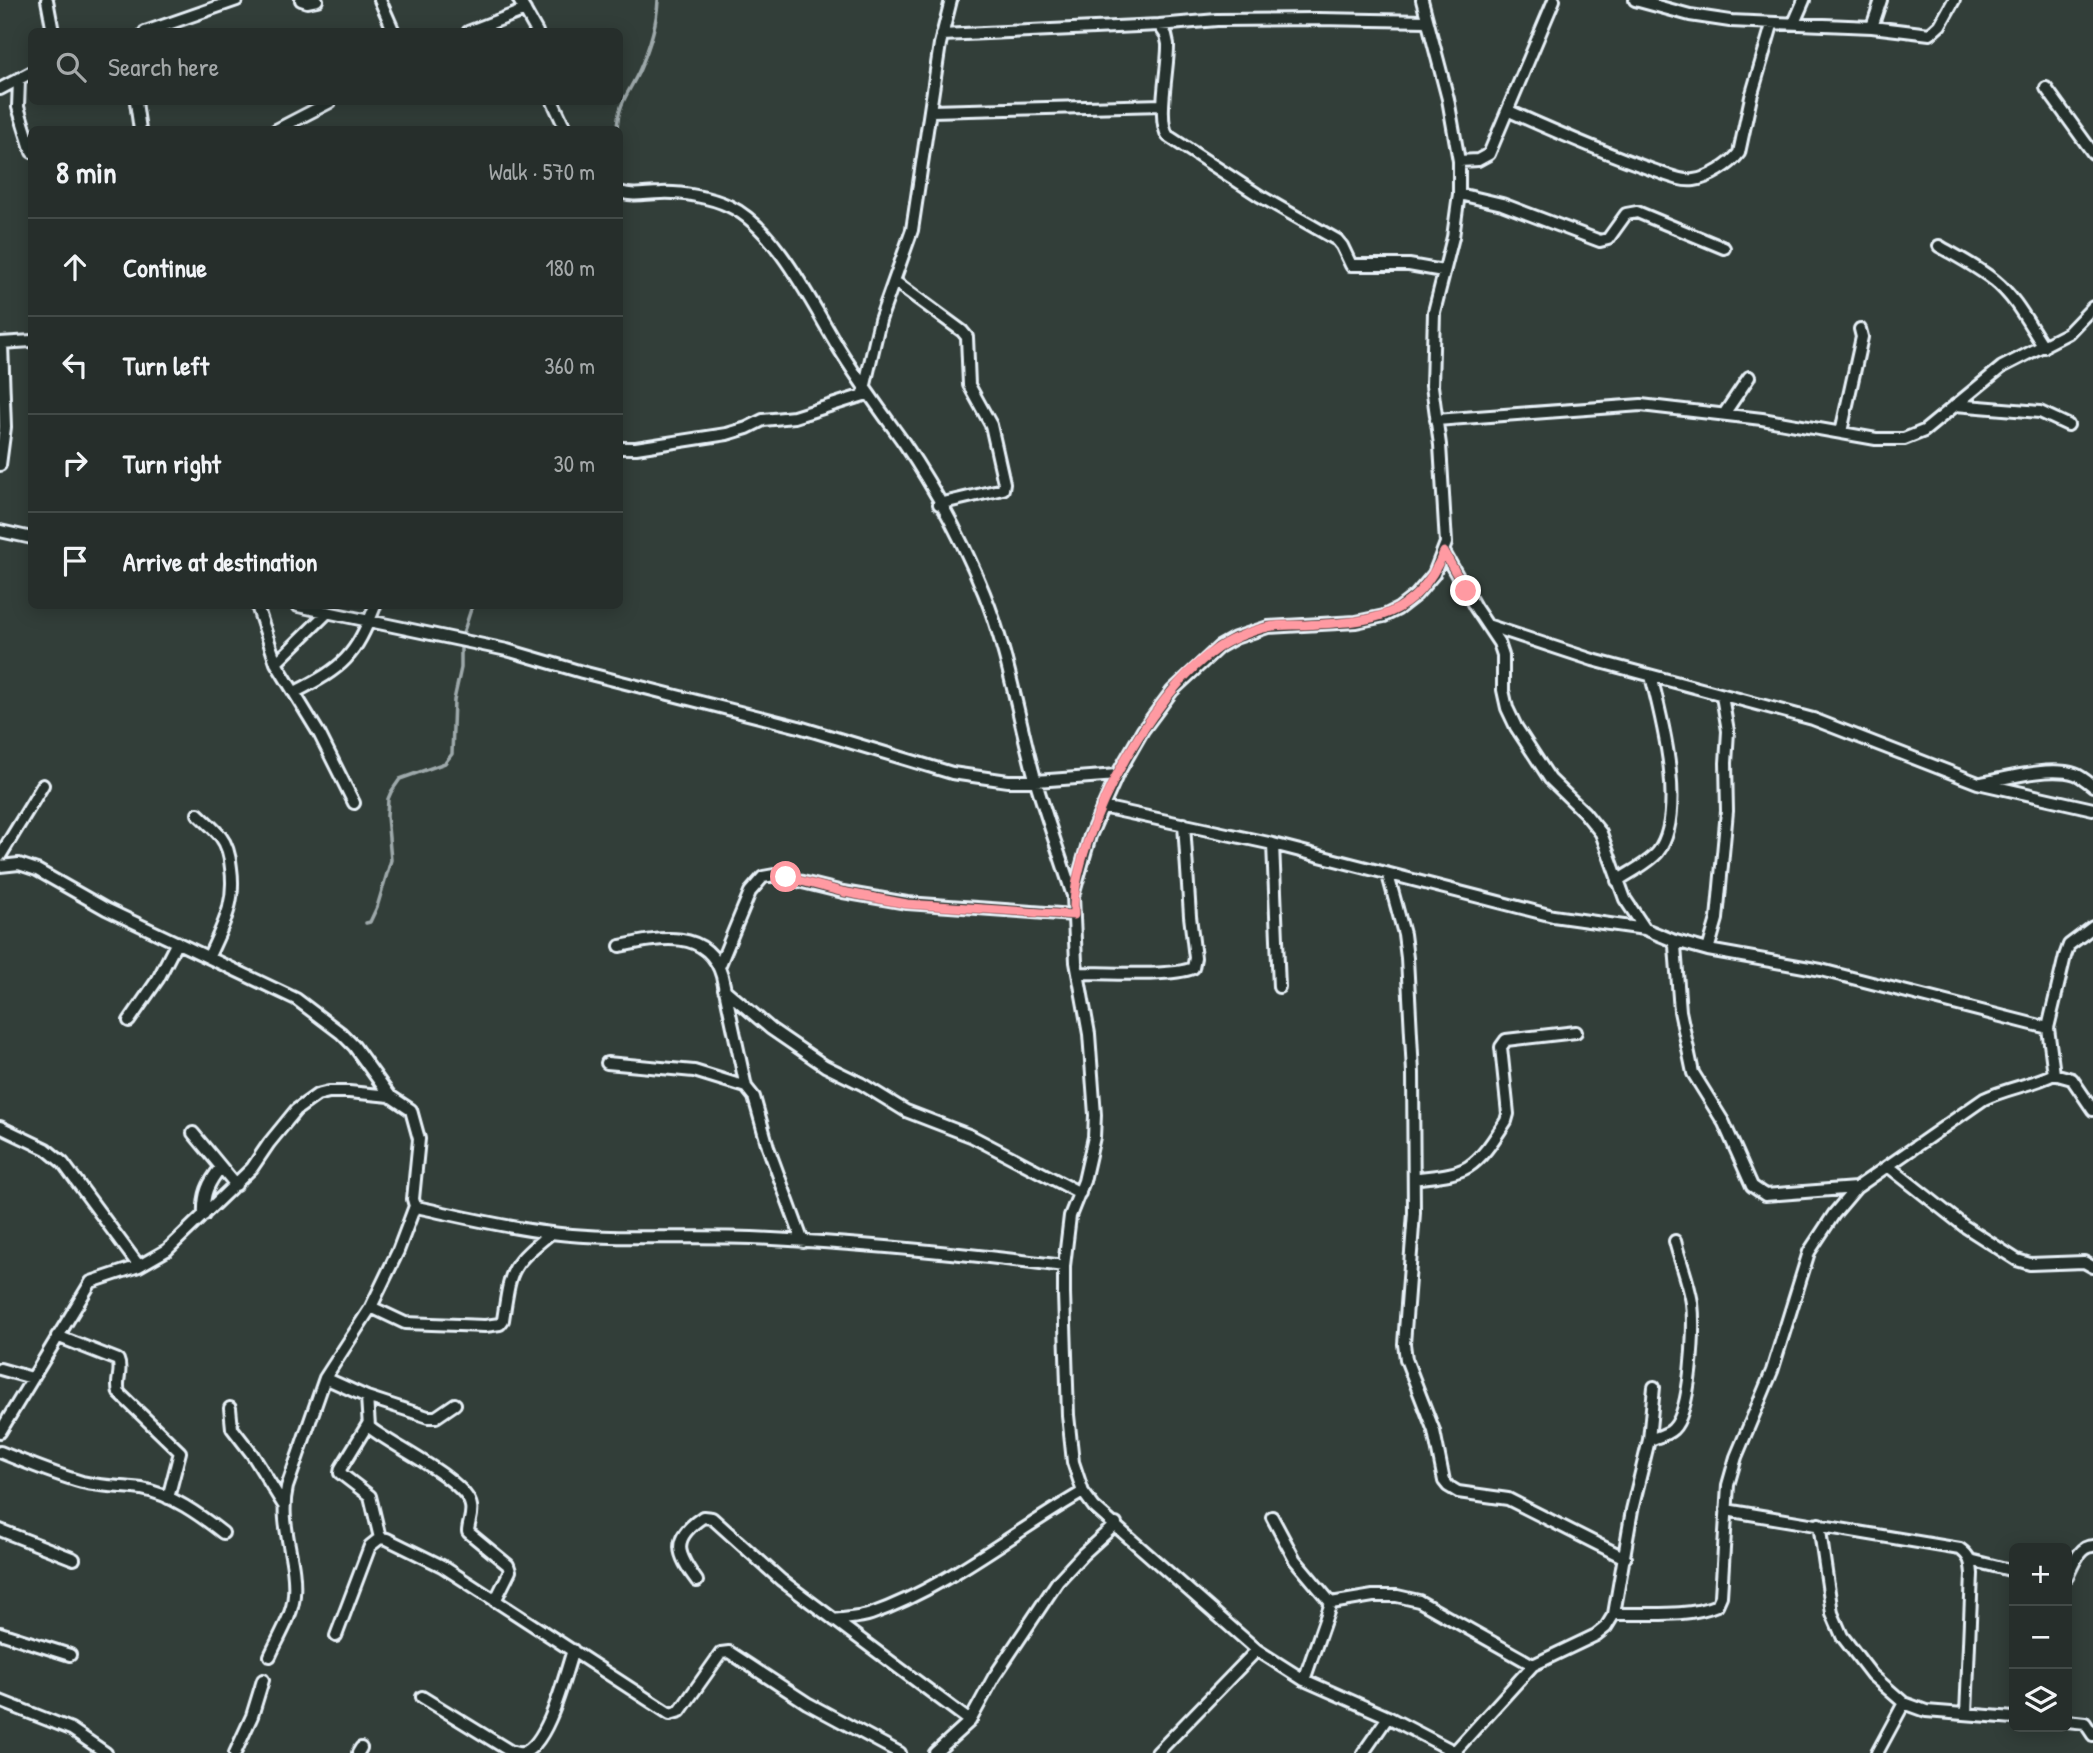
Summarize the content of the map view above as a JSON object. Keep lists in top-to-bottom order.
{
  "page": {
    "search": "Search here",
    "heading": ["8 min", "Walk · 570 m"],
    "list": [
      ["Continue", "180 m"],
      ["Turn left", "360 m"],
      ["Turn right", "30 m"],
      "Arrive at destination"
    ],
    "map_buttons": ["+", "−"]
  }
}
